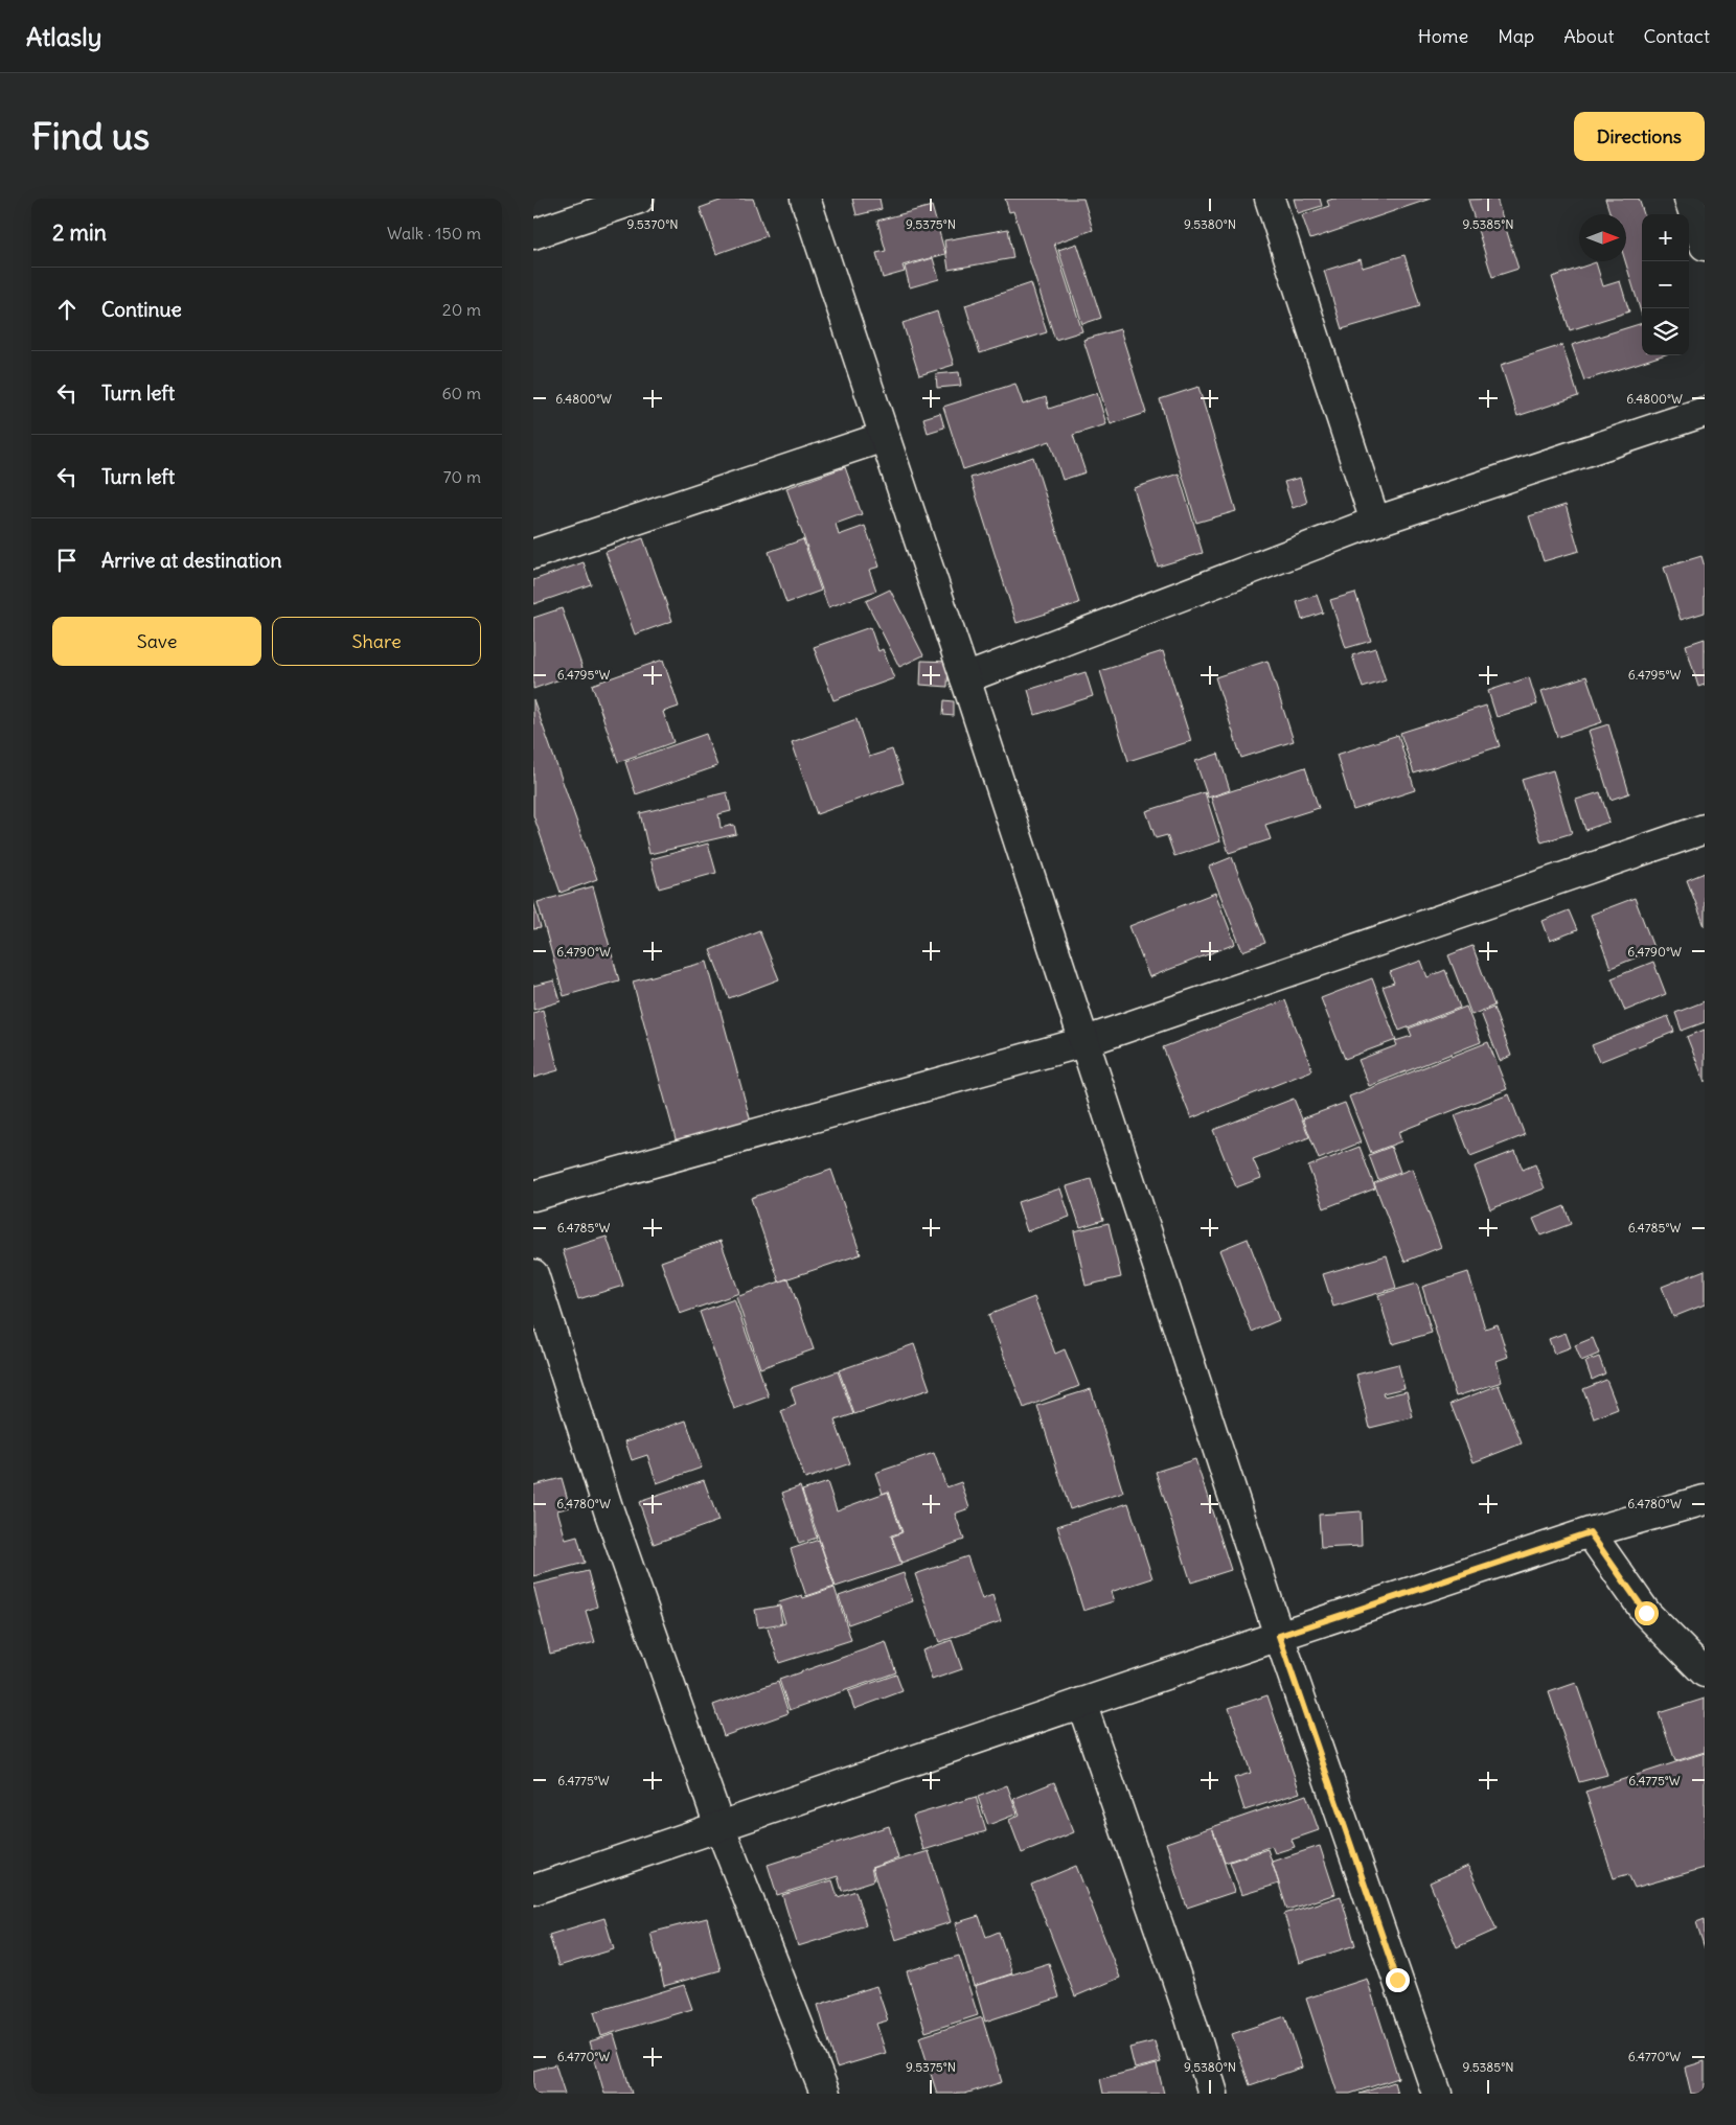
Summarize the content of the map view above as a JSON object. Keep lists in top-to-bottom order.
{
  "north": "right",
  "page": {
    "header": "Atlasly",
    "nav": [
      "Home",
      "Map",
      "About",
      "Contact"
    ],
    "buttons": [
      "Directions",
      ["Save", "Share"]
    ],
    "title": "Find us",
    "heading": ["2 min", "Walk · 150 m"],
    "map_buttons": ["+", "−"],
    "list": [
      ["Continue", "20 m"],
      ["Turn left", "60 m"],
      ["Turn left", "70 m"],
      "Arrive at destination"
    ]
  },
  "coordinates": [
    "9.5370°N",
    "9.5375°N",
    "9.5380°N",
    "9.5385°N",
    "6.4800°W",
    "6.4795°W",
    "6.4790°W",
    "6.4785°W",
    "6.4780°W",
    "6.4775°W",
    "6.4770°W"
  ]
}
